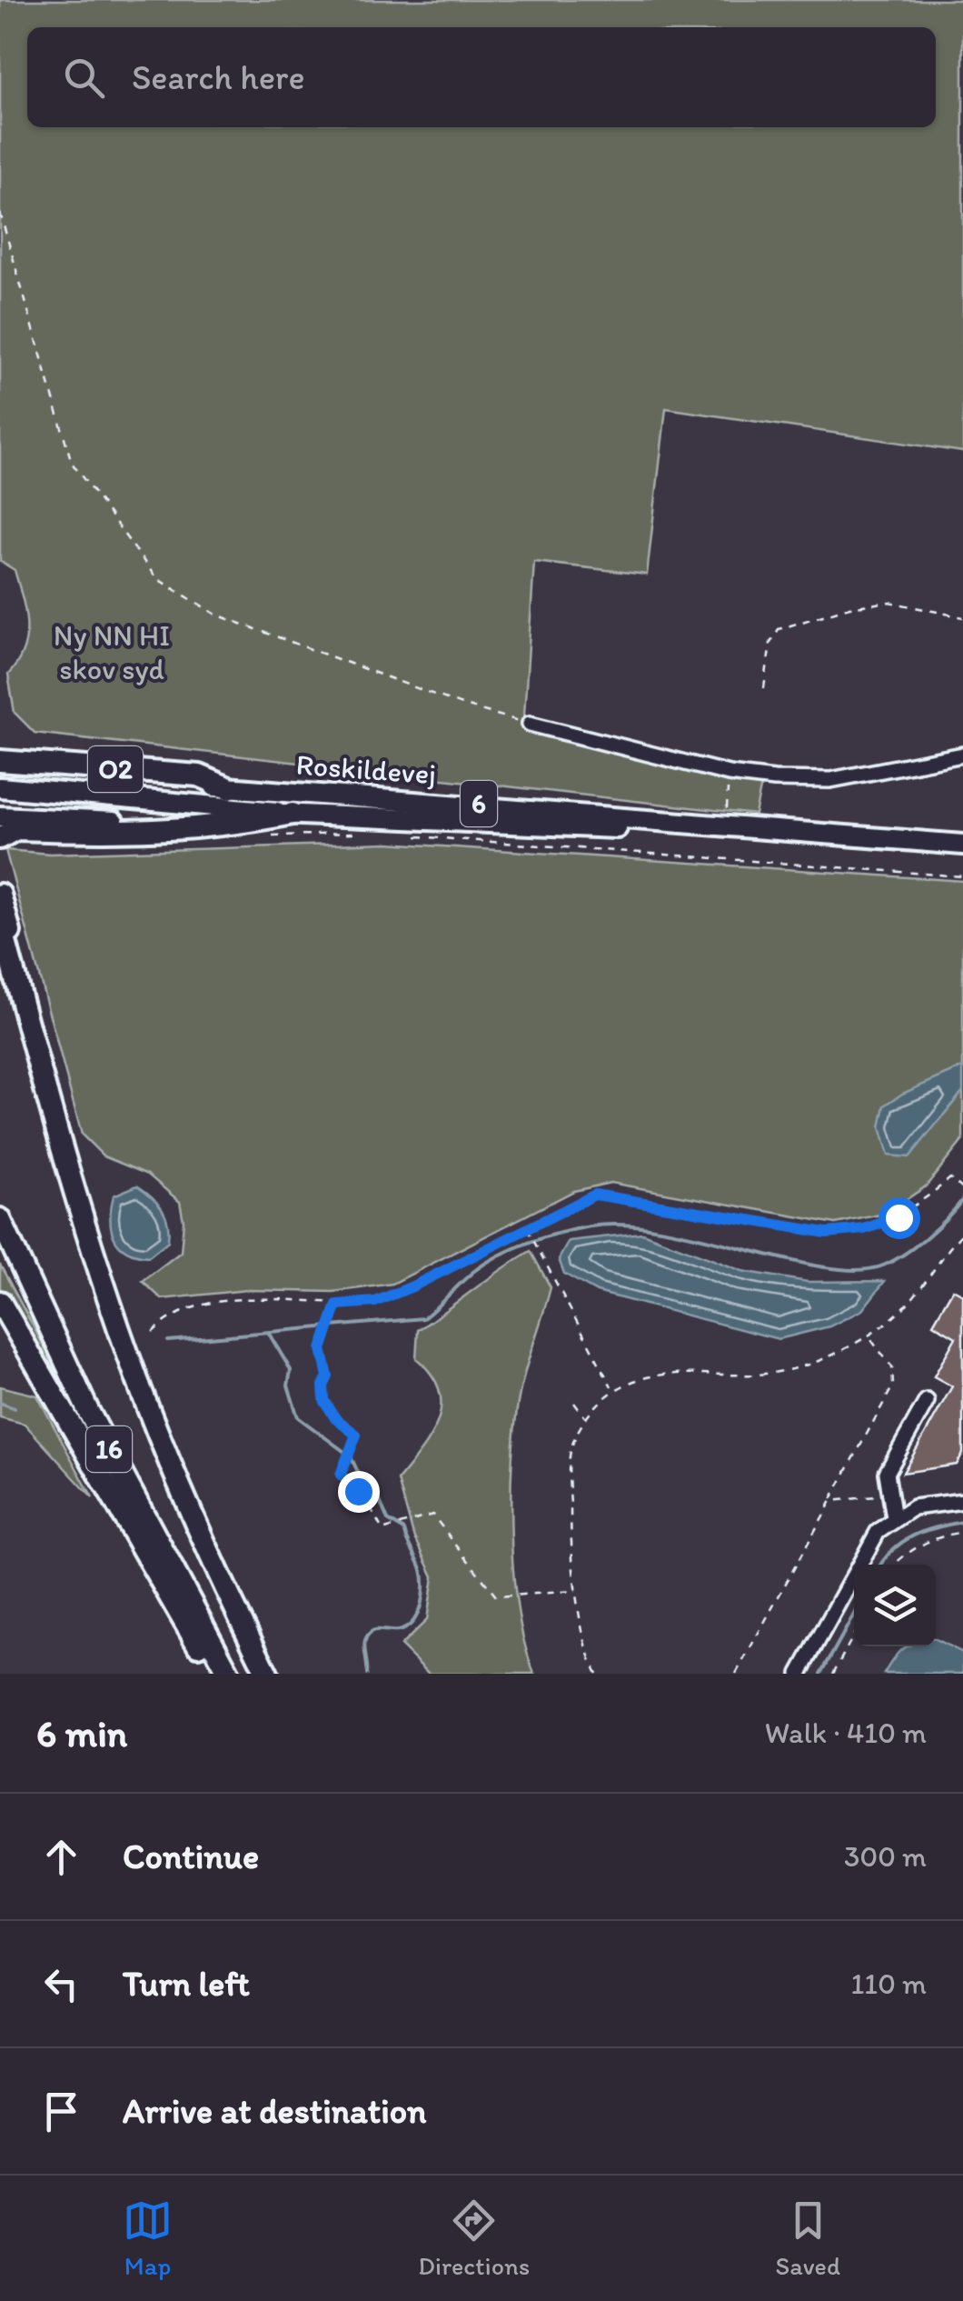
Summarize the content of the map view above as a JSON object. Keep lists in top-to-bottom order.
{
  "streets": {
    "highway": ["O2", "16"],
    "main road": ["Roskildevej", "6"]
  },
  "crossings": [
    ["O2", "Roskildevej"]
  ],
  "parks": ["Ny NN HI skov syd"],
  "page": {
    "search": "Search here",
    "heading": ["6 min", "Walk · 410 m"],
    "list": [
      ["Continue", "300 m"],
      ["Turn left", "110 m"],
      "Arrive at destination"
    ],
    "nav": ["Map", "Directions", "Saved"]
  }
}
